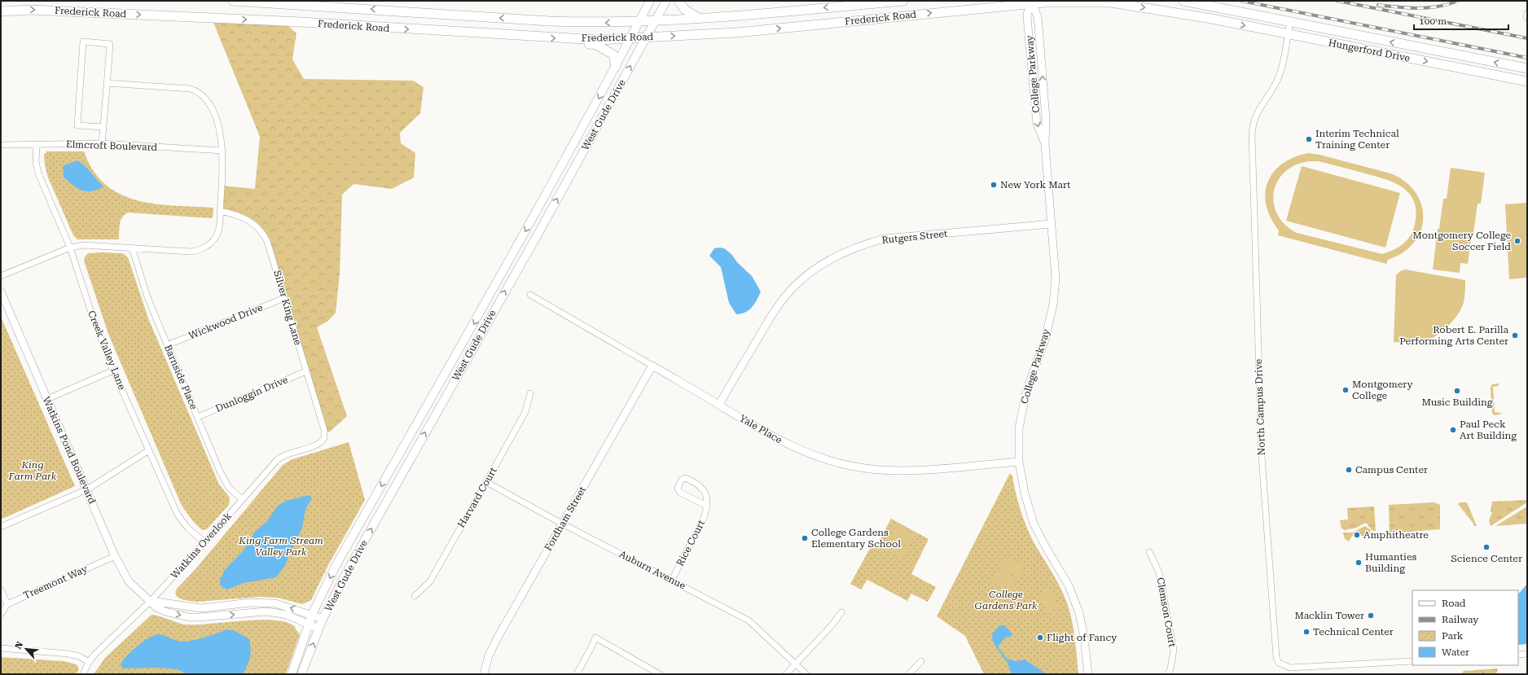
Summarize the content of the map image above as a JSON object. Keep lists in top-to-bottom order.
{
  "streets": {
    "main road": ["Frederick Road", "Hungerford Drive", "West Gude Drive"],
    "street": [
      "College Parkway",
      "Elmcroft Boulevard",
      "Rutgers Street",
      "Silver King Lane",
      "Wickwood Drive",
      "Creek Valley Lane",
      "Barnside Place",
      "Dunloggin Drive",
      "North Campus Drive",
      "Yale Place",
      "Watkins Pond Boulevard",
      "Harvard Court",
      "Fordham Street",
      "Rice Court",
      "Watkins Overlook",
      "Auburn Avenue",
      "Treemont Way",
      "Clemson Court"
    ]
  },
  "crossings": [
    ["Frederick Road", "Hungerford Drive"],
    ["Frederick Road", "College Parkway"],
    ["Frederick Road", "West Gude Drive"],
    ["Hungerford Drive", "North Campus Drive"],
    ["College Parkway", "Rutgers Street"],
    ["College Parkway", "Yale Place"],
    ["West Gude Drive", "Watkins Pond Boulevard"],
    ["Elmcroft Boulevard", "Creek Valley Lane"],
    ["Rutgers Street", "Yale Place"],
    ["Silver King Lane", "Wickwood Drive"],
    ["Silver King Lane", "Dunloggin Drive"],
    ["Silver King Lane", "Watkins Overlook"],
    ["Wickwood Drive", "Barnside Place"],
    ["Creek Valley Lane", "Watkins Overlook"],
    ["Barnside Place", "Dunloggin Drive"],
    ["Barnside Place", "Watkins Overlook"],
    ["Yale Place", "Fordham Street"],
    ["Watkins Pond Boulevard", "Watkins Overlook"],
    ["Watkins Pond Boulevard", "Treemont Way"],
    ["Harvard Court", "Auburn Avenue"],
    ["Fordham Street", "Auburn Avenue"],
    ["Rice Court", "Auburn Avenue"]
  ],
  "parks": ["King Farm Park", "King Farm Stream Valley Park", "College Gardens Park"],
  "places": [
    "Interim Technical Training Center",
    "New York Mart",
    "Montgomery College Soccer Field",
    "Robert E. Parilla Performing Arts Center",
    "Montgomery College",
    "Music Building",
    "Paul Peck Art Building",
    "Campus Center",
    "Amphitheatre",
    "College Gardens Elementary School",
    "Science Center",
    "Humanties Building",
    "Macklin Tower",
    "Technical Center",
    "Flight of Fancy"
  ],
  "legend": [
    "Road",
    "Railway",
    "Park",
    "Water"
  ],
  "scale_bar": "100 m",
  "north": "top left"
}
